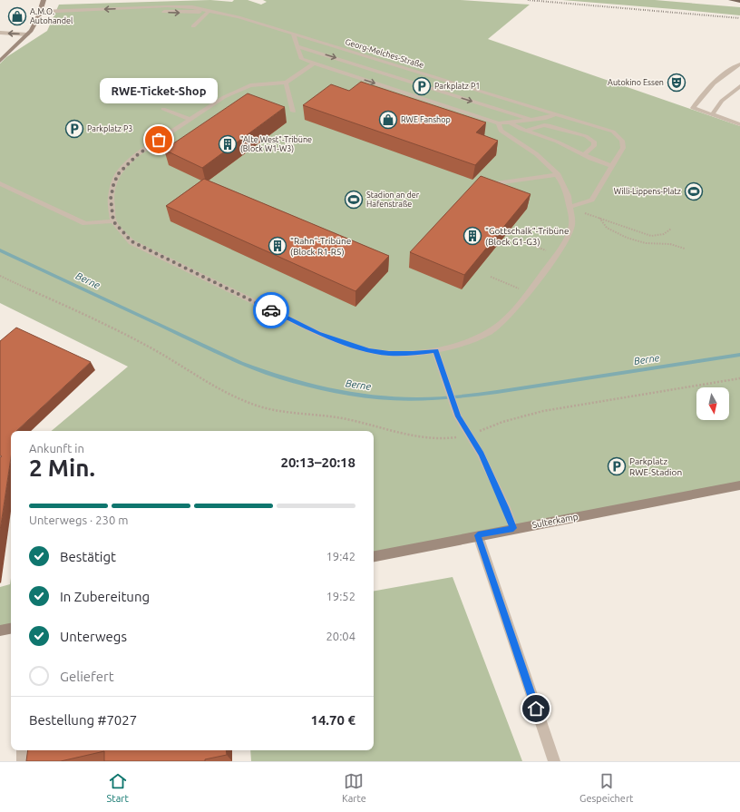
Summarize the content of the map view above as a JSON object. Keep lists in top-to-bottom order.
{
  "streets": {
    "street": ["Sulterkamp"],
    "lane": ["Georg-Melches-Straße"]
  },
  "water": ["Berne"],
  "places": {
    "shop": ["A.M.O. Autohandel", "RWE Fanshop"],
    "theatre": ["Autokino Essen"],
    "parking": ["Parkplatz P1", "Parkplatz P3", "Parkplatz RWE-Stadion"],
    "other": ["RWE-Ticket-Shop"],
    "building": ["\"Alte West\"-Tribüne (Block W1-W3)", "\"Gottschalk\"-Tribüne (Block G1-G3)", "\"Rahn\"-Tribüne (Block R1-R5)"],
    "sports": ["Willi-Lippens-Platz", "Stadion an der Hafenstraße"]
  },
  "north": "bottom",
  "page": {
    "bubble": "RWE-Ticket-Shop",
    "heading": ["2 Min.", "Ankunft in", "20:13–20:18"],
    "panel": ["Bestellung #7027", "14.70 €"],
    "bar": "Unterwegs · 230 m",
    "list": [
      ["Bestätigt", "19:42"],
      ["In Zubereitung", "19:52"],
      ["Unterwegs", "20:04"],
      "Geliefert"
    ],
    "tabs": ["Start", "Karte", "Gespeichert"]
  }
}
